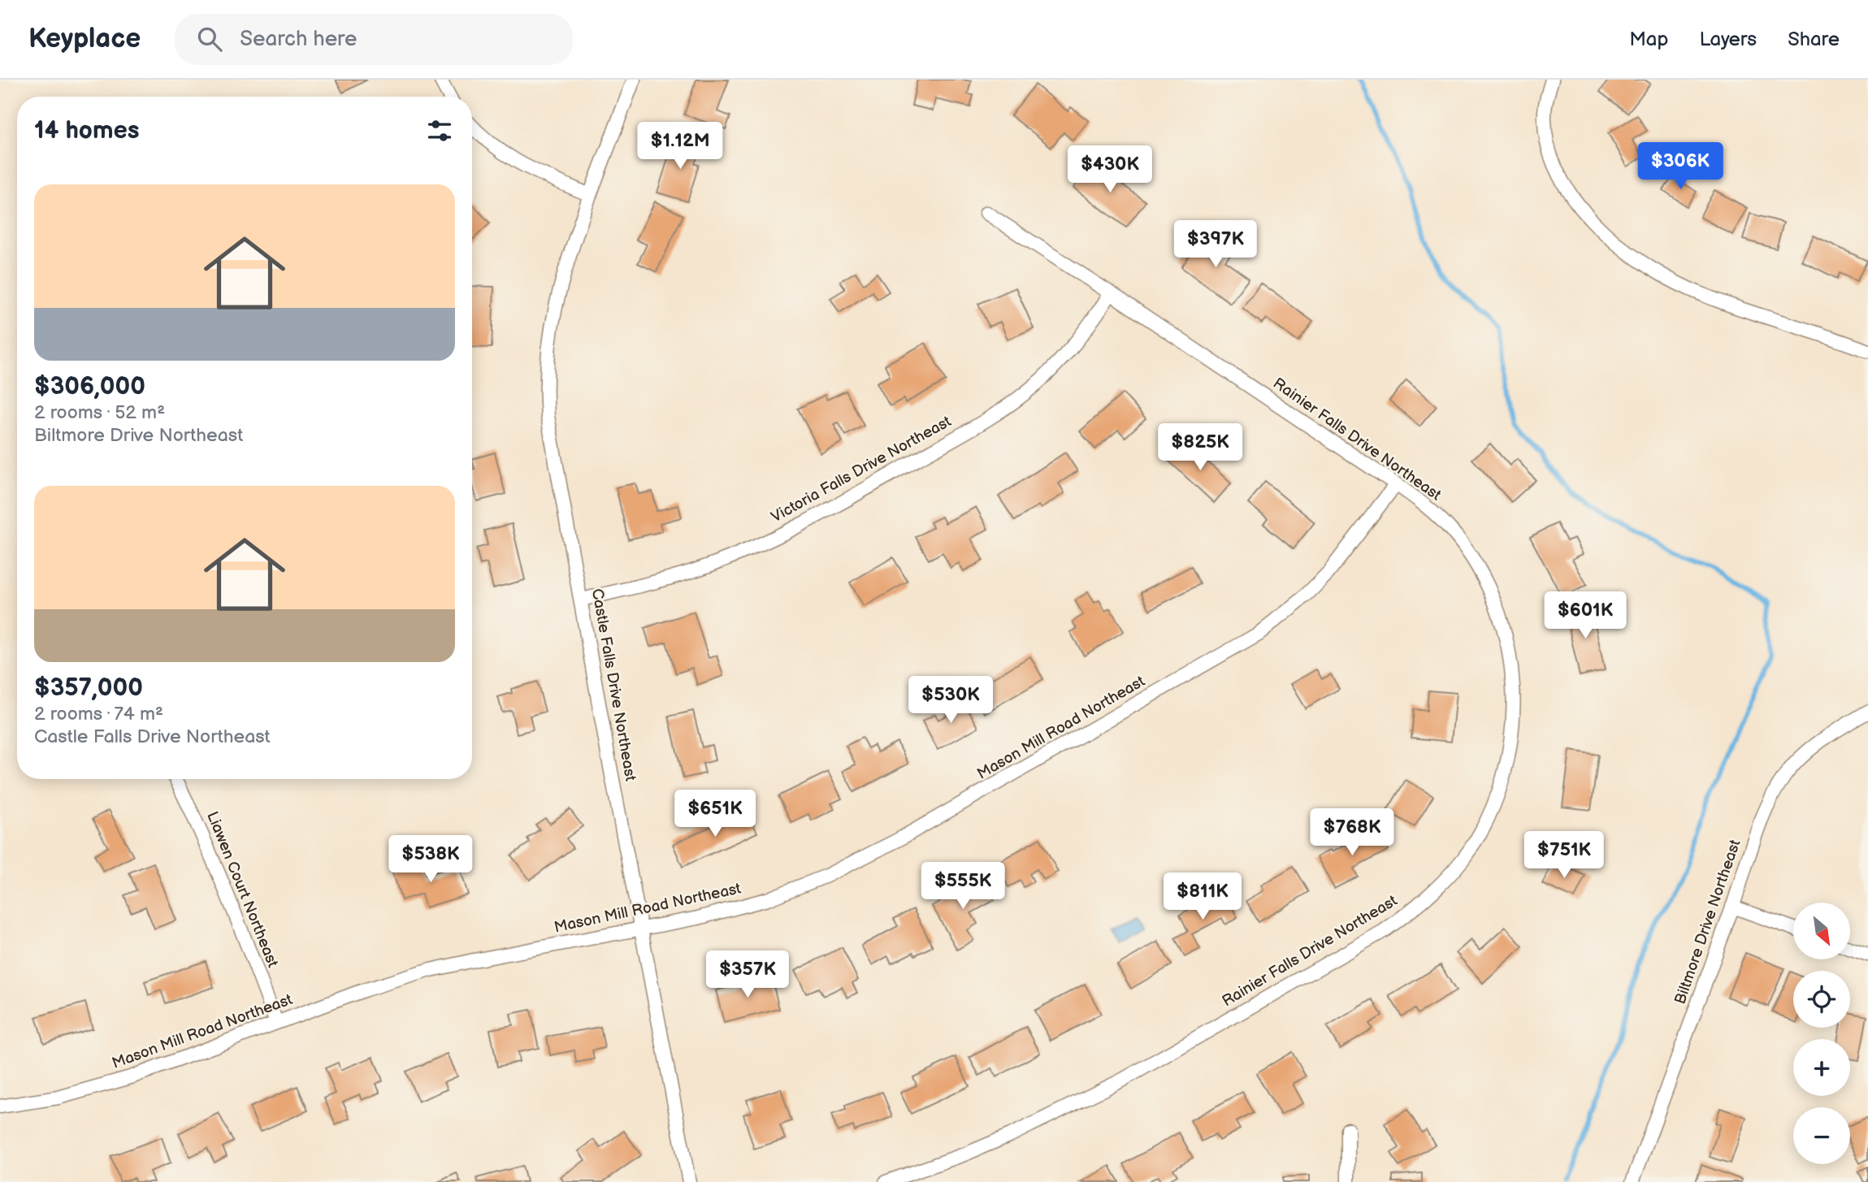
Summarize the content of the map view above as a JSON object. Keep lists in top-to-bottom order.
{
  "streets": {
    "street": [
      "Rainier Falls Drive Northeast",
      "Victoria Falls Drive Northeast",
      "Castle Falls Drive Northeast",
      "Mason Mill Road Northeast",
      "Liawen Court Northeast",
      "Biltmore Drive Northeast"
    ]
  },
  "crossings": [
    ["Rainier Falls Drive Northeast", "Victoria Falls Drive Northeast"],
    ["Rainier Falls Drive Northeast", "Mason Mill Road Northeast"],
    ["Victoria Falls Drive Northeast", "Castle Falls Drive Northeast"],
    ["Castle Falls Drive Northeast", "Mason Mill Road Northeast"],
    ["Mason Mill Road Northeast", "Liawen Court Northeast"]
  ],
  "north": "bottom right",
  "page": {
    "header": "Keyplace",
    "search": "Search here",
    "nav": ["Map", "Layers", "Share"],
    "heading": "14 homes",
    "price": [
      "$1.12M",
      "$306K",
      "$430K",
      "$397K",
      "$825K",
      "$601K",
      "$530K",
      "$651K",
      "$768K",
      "$751K",
      "$538K",
      "$555K",
      "$811K",
      "$357K"
    ],
    "list": [
      {
        "name": "$306,000",
        "note": "2 rooms · 52 m² · Biltmore Drive Northeast"
      },
      {
        "name": "$357,000",
        "note": "2 rooms · 74 m² · Castle Falls Drive Northeast"
      }
    ],
    "map_buttons": ["+", "−"]
  }
}
